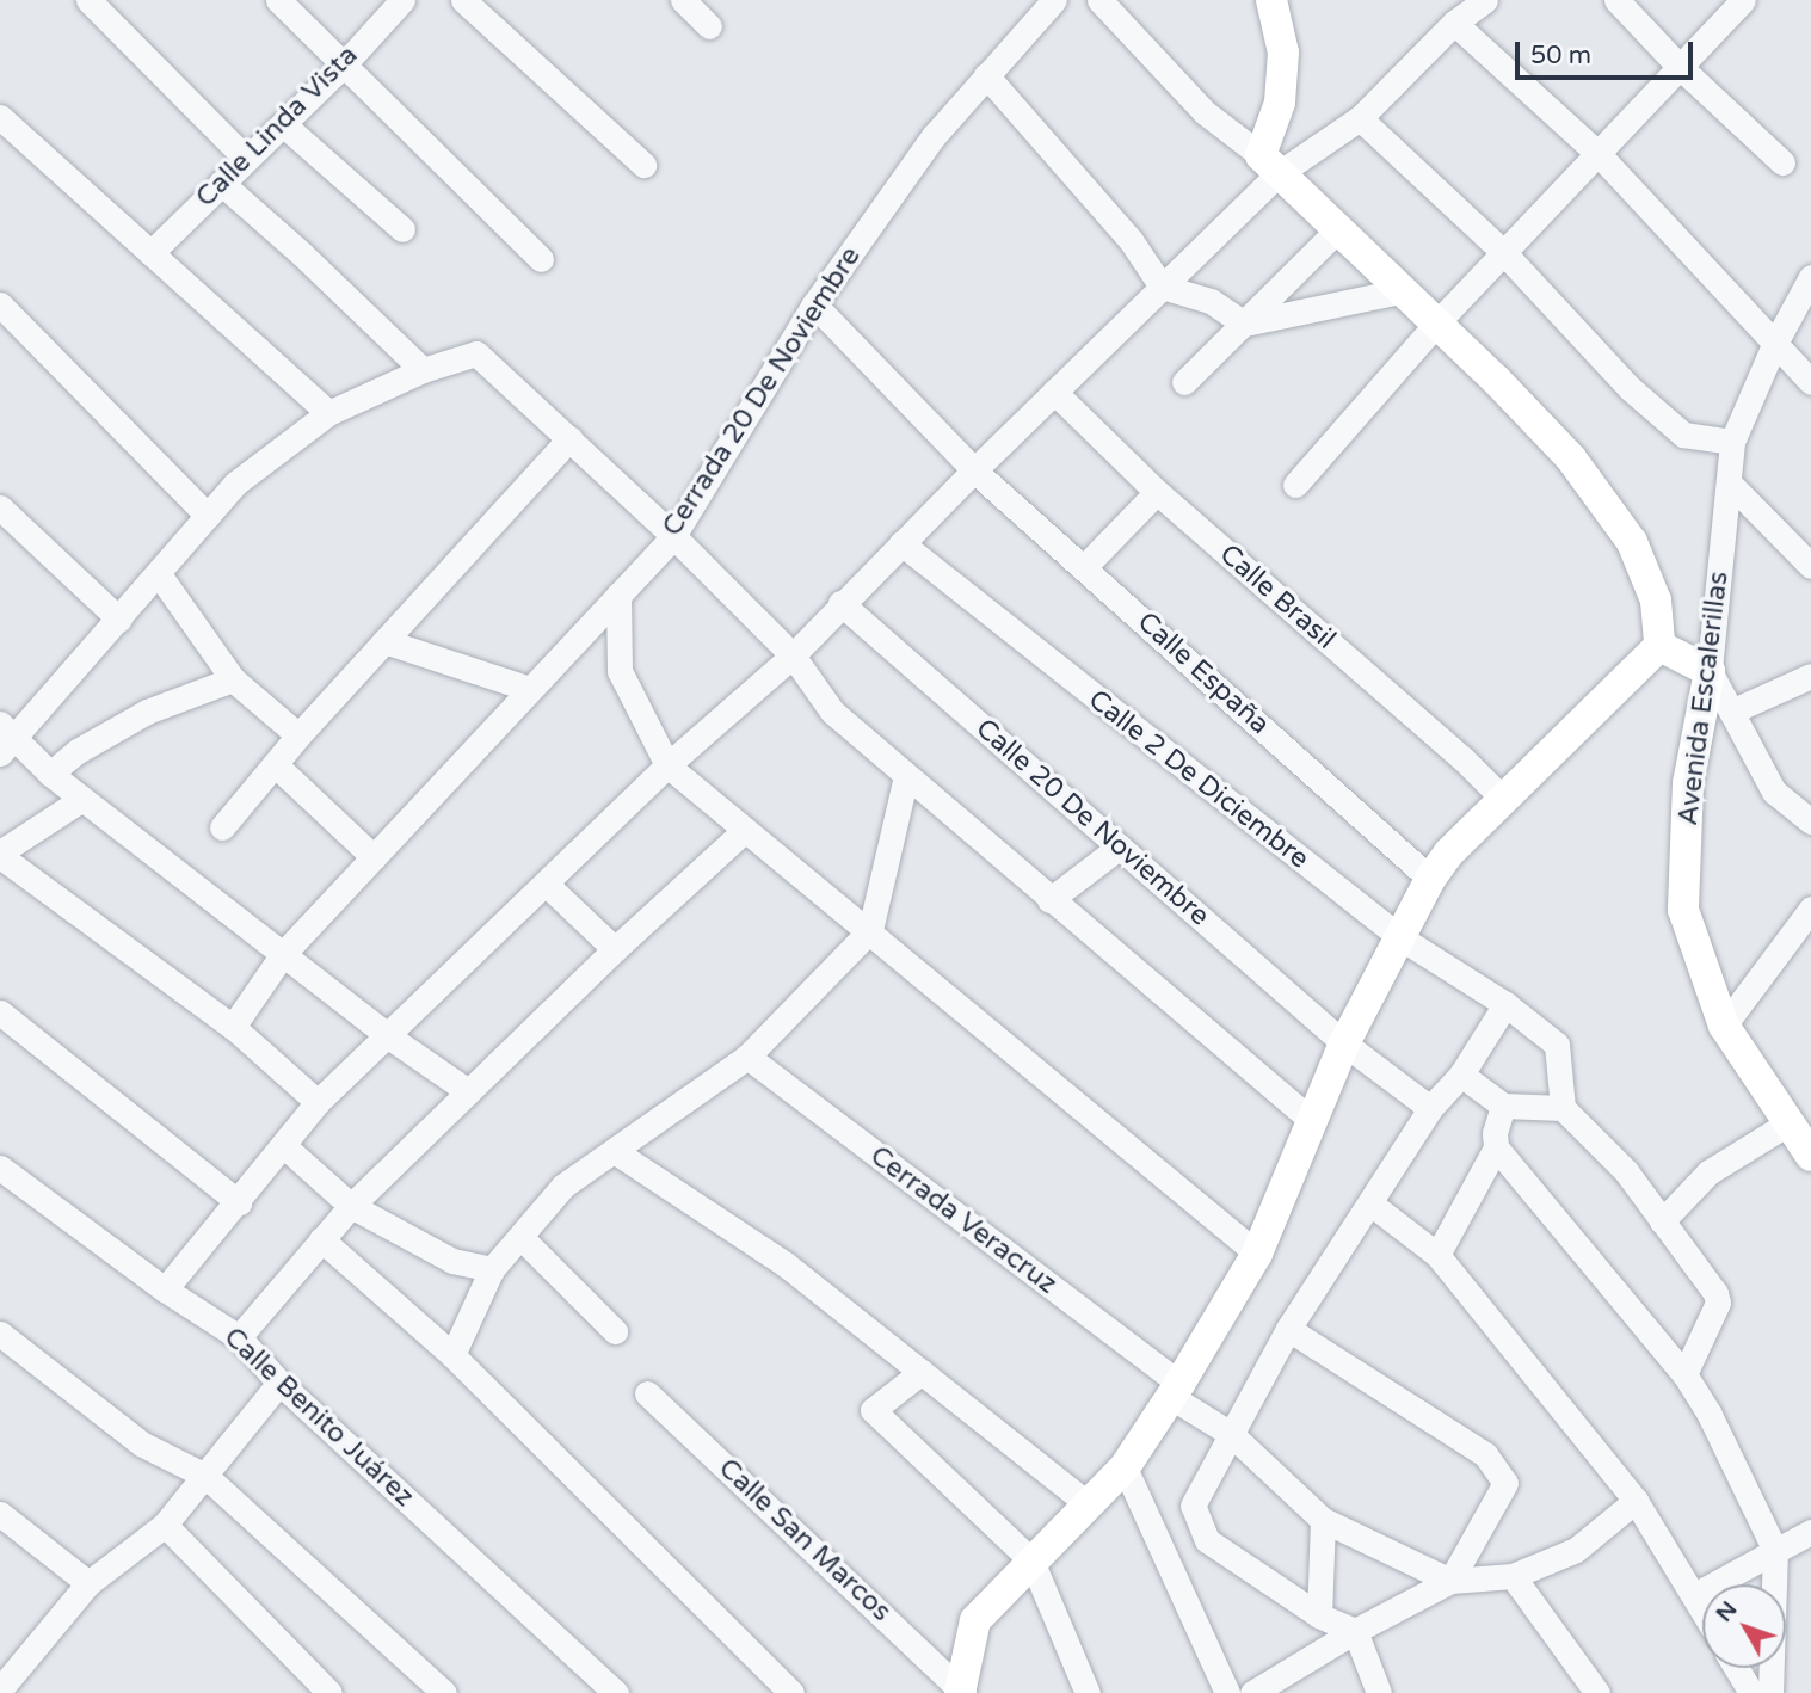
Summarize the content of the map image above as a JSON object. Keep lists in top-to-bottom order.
{
  "streets": {
    "main road": ["Avenida Escalerillas"],
    "street": [
      "Calle Linda Vista",
      "Cerrada 20 De Noviembre",
      "Calle Brasil",
      "Calle España",
      "Calle 2 De Diciembre",
      "Calle 20 De Noviembre",
      "Cerrada Veracruz",
      "Calle Benito Juárez",
      "Calle San Marcos"
    ]
  },
  "crossings": [
    ["Cerrada 20 De Noviembre", "Calle España"]
  ],
  "scale_bar": "50 m",
  "north": "top left"
}
